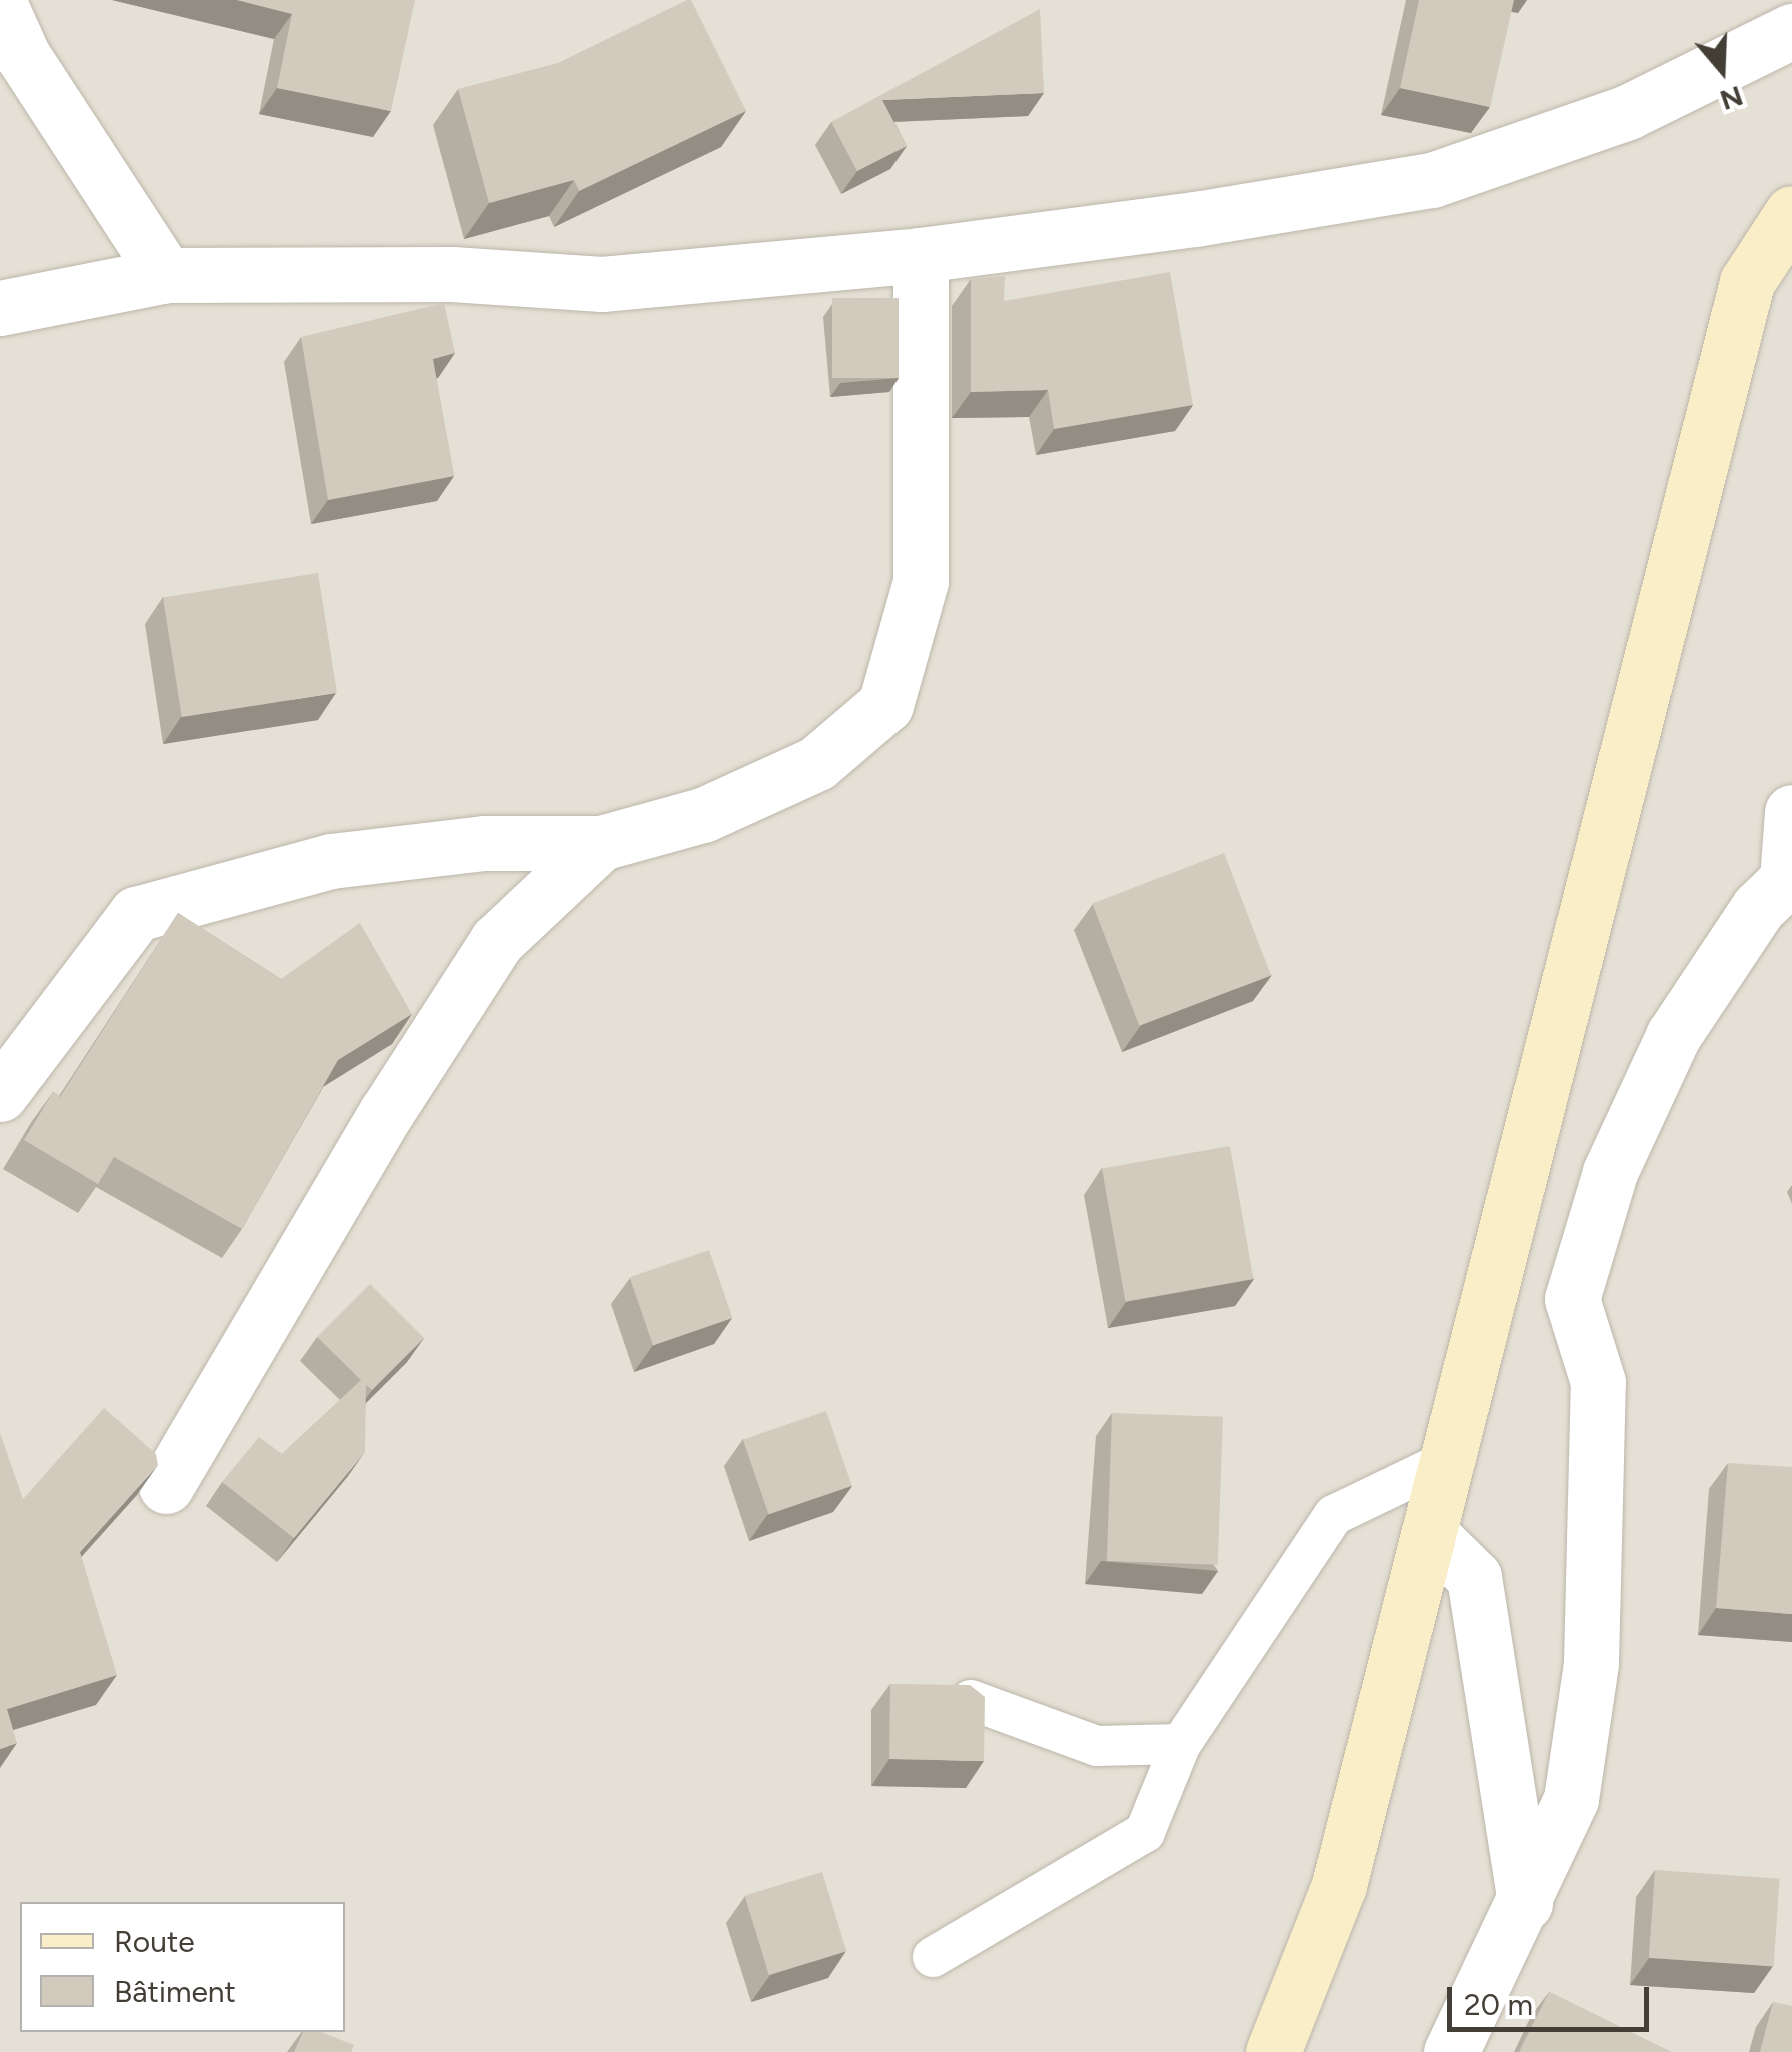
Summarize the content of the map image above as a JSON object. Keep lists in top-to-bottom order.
{
  "legend": ["Route", "Bâtiment"],
  "scale_bar": "20 m",
  "north": "bottom"
}
